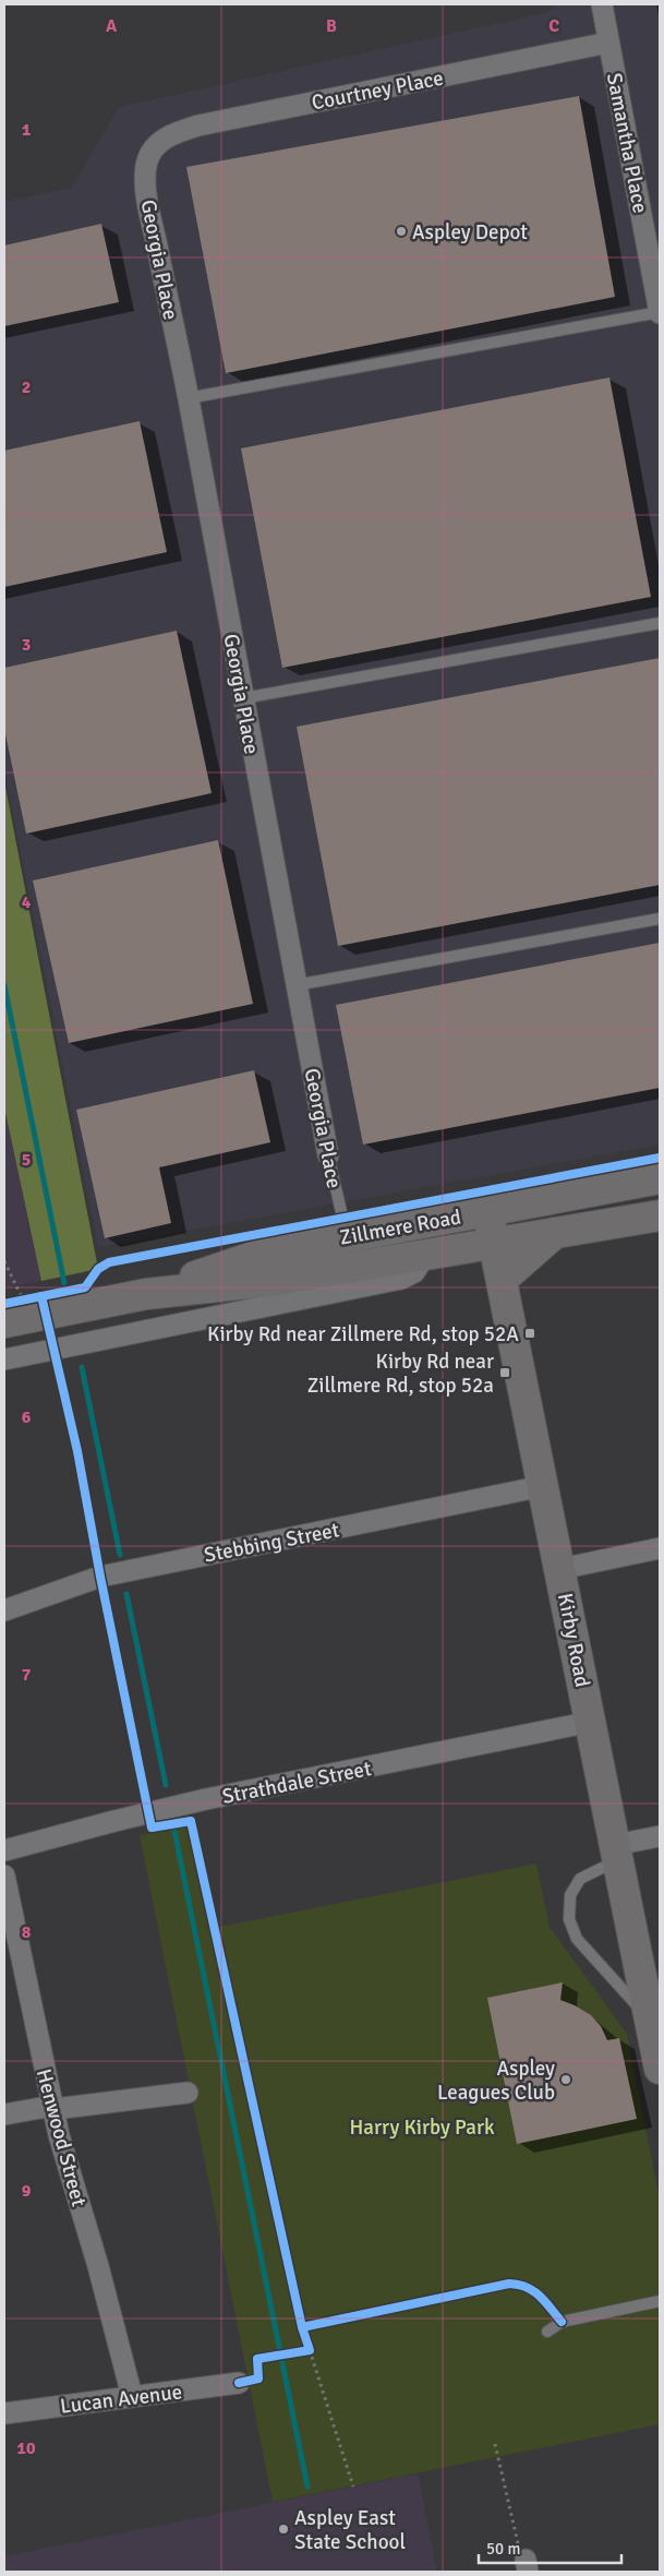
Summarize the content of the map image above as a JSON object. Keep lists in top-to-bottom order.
{
  "streets": {
    "main road": ["Zillmere Road", "Kirby Road"],
    "street": [
      "Courtney Place",
      "Samantha Place",
      "Georgia Place",
      "Stebbing Street",
      "Strathdale Street",
      "Henwood Street",
      "Lucan Avenue"
    ]
  },
  "crossings": [
    ["Courtney Place", "Samantha Place"],
    ["Courtney Place", "Georgia Place"],
    ["Georgia Place", "Zillmere Road"],
    ["Zillmere Road", "Kirby Road"],
    ["Stebbing Street", "Kirby Road"],
    ["Kirby Road", "Strathdale Street"],
    ["Henwood Street", "Lucan Avenue"]
  ],
  "parks": ["Harry Kirby Park"],
  "places": {
    "other": ["Aspley Depot", "Aspley Leagues Club", "Aspley East State School"],
    "transit": ["Kirby Rd near Zillmere Rd, stop 52A", "Kirby Rd near Zillmere Rd, stop 52a"]
  },
  "scale_bar": "50 m",
  "grid": {
    "columns": ["A", "B", "C"],
    "rows": [
      "1",
      "2",
      "3",
      "4",
      "5",
      "6",
      "7",
      "8",
      "9",
      "10"
    ]
  }
}
